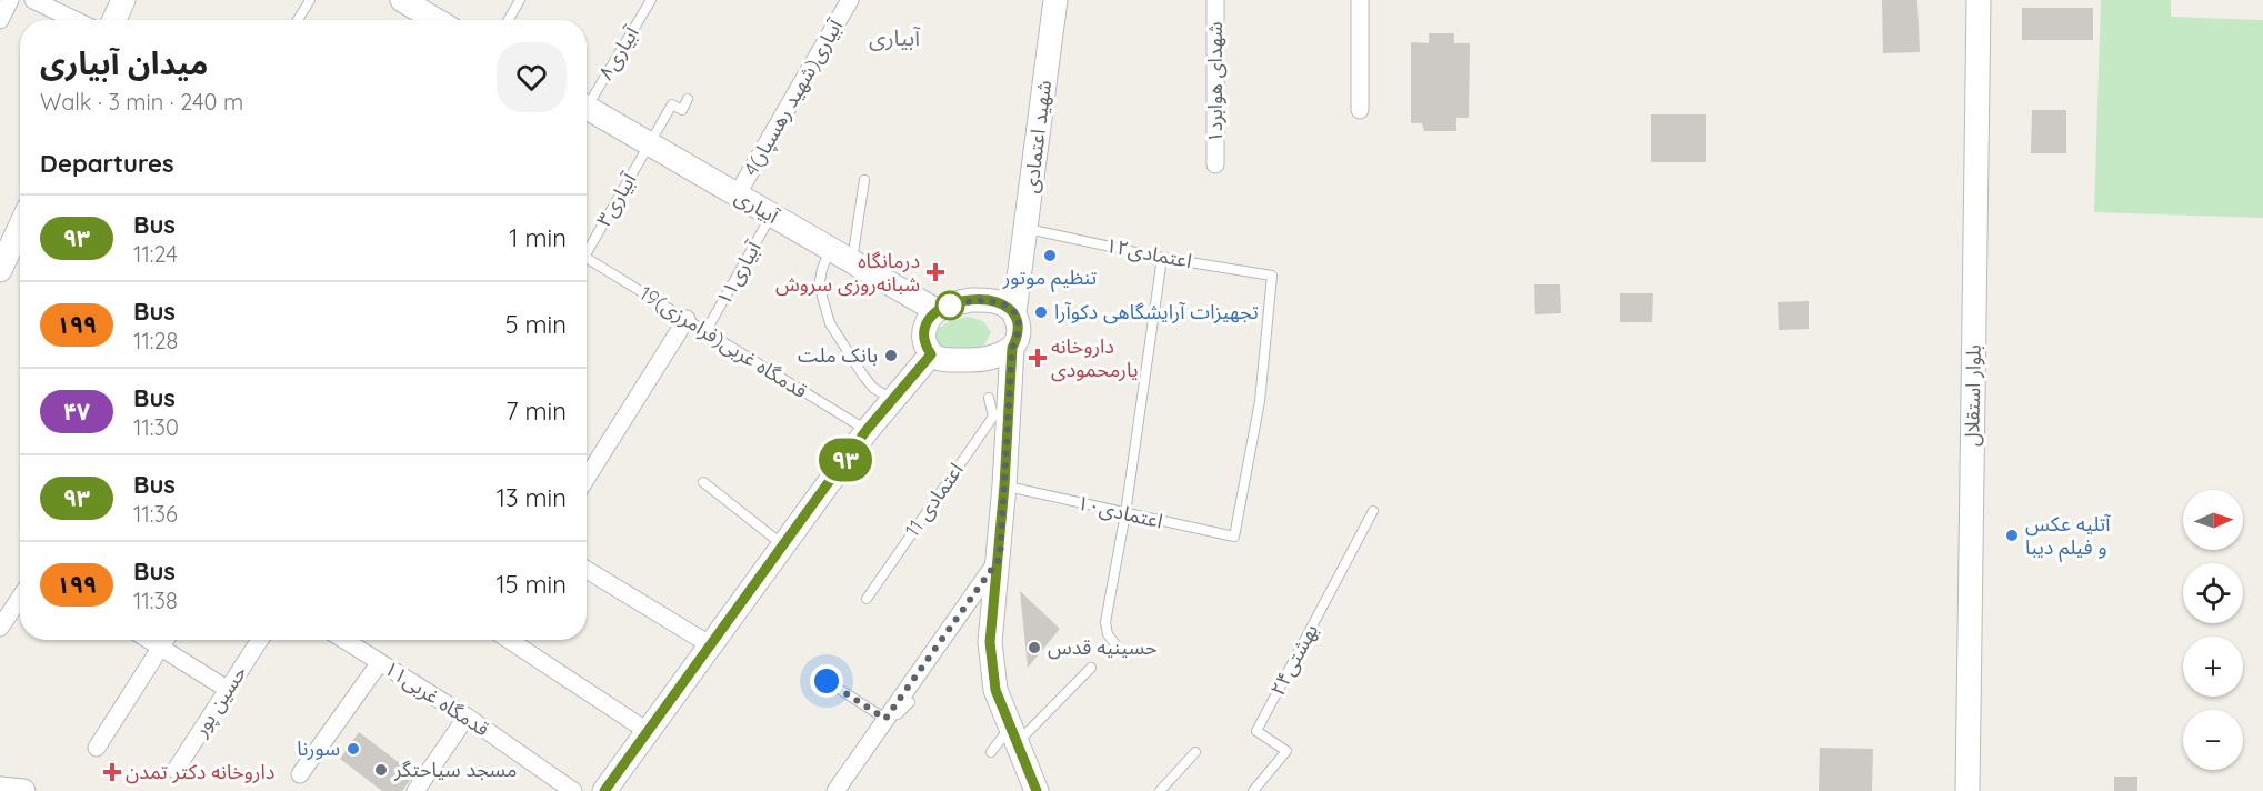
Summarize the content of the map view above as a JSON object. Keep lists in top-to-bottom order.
{
  "streets": {
    "street": [
      "شهدای هوابرد۱",
      "4آبیاری(شهید رهسپار)",
      "شهید اعتمادی",
      "آبیاری",
      "بلوار استقلال",
      "قدمگاه غربی۱۱",
      "حسین پور"
    ],
    "lane": [
      "آبیاری۸",
      "آبیاری۳",
      "اعتمادی۱۲",
      "آبیاری۱۱",
      "19قدمگاه غربی(فرامرزی)",
      "11 اعتمادی",
      "اعتمادی۱۰",
      "۲۴بهشتی"
    ]
  },
  "crossings": [
    ["4آبیاری(شهید رهسپار)", "آبیاری"],
    ["شهید اعتمادی", "آبیاری"],
    ["شهید اعتمادی", "اعتمادی۱۲"],
    ["آبیاری۳", "آبیاری"],
    ["آبیاری", "آبیاری۱۱"],
    ["اعتمادی۱۲", "اعتمادی۱۰"],
    ["آبیاری۱۱", "19قدمگاه غربی(فرامرزی)"]
  ],
  "districts": ["آبیاری"],
  "places": {
    "other": [
      "تنظیم موتور",
      "تجهیزات آرایشگاهی دکوآرا",
      "بانک ملت",
      "آتلیه عکس و فیلم دیبا",
      "حسینیه قدس",
      "سورنا",
      "مسجد سیاحتگر"
    ],
    "health": ["درمانگاه شبانه‌روزی سروش", "داروخانه یارمحمودی", "داروخانه دکتر تمدن"]
  },
  "lines": ["bus line ۹۳"],
  "north": "right",
  "page": {
    "on_map": "۹۳",
    "heading": [
      ["میدان آبیاری", "Walk · 3 min · 240 m"],
      "Departures"
    ],
    "list": [
      {
        "mark": "۹۳",
        "name": "Bus",
        "note": "11:24",
        "value": "1 min"
      },
      {
        "mark": "۱۹۹",
        "name": "Bus",
        "note": "11:28",
        "value": "5 min"
      },
      {
        "mark": "۴۷",
        "name": "Bus",
        "note": "11:30",
        "value": "7 min"
      },
      {
        "mark": "۹۳",
        "name": "Bus",
        "note": "11:36",
        "value": "13 min"
      },
      {
        "mark": "۱۹۹",
        "name": "Bus",
        "note": "11:38",
        "value": "15 min"
      }
    ],
    "map_buttons": ["+", "−"]
  }
}
